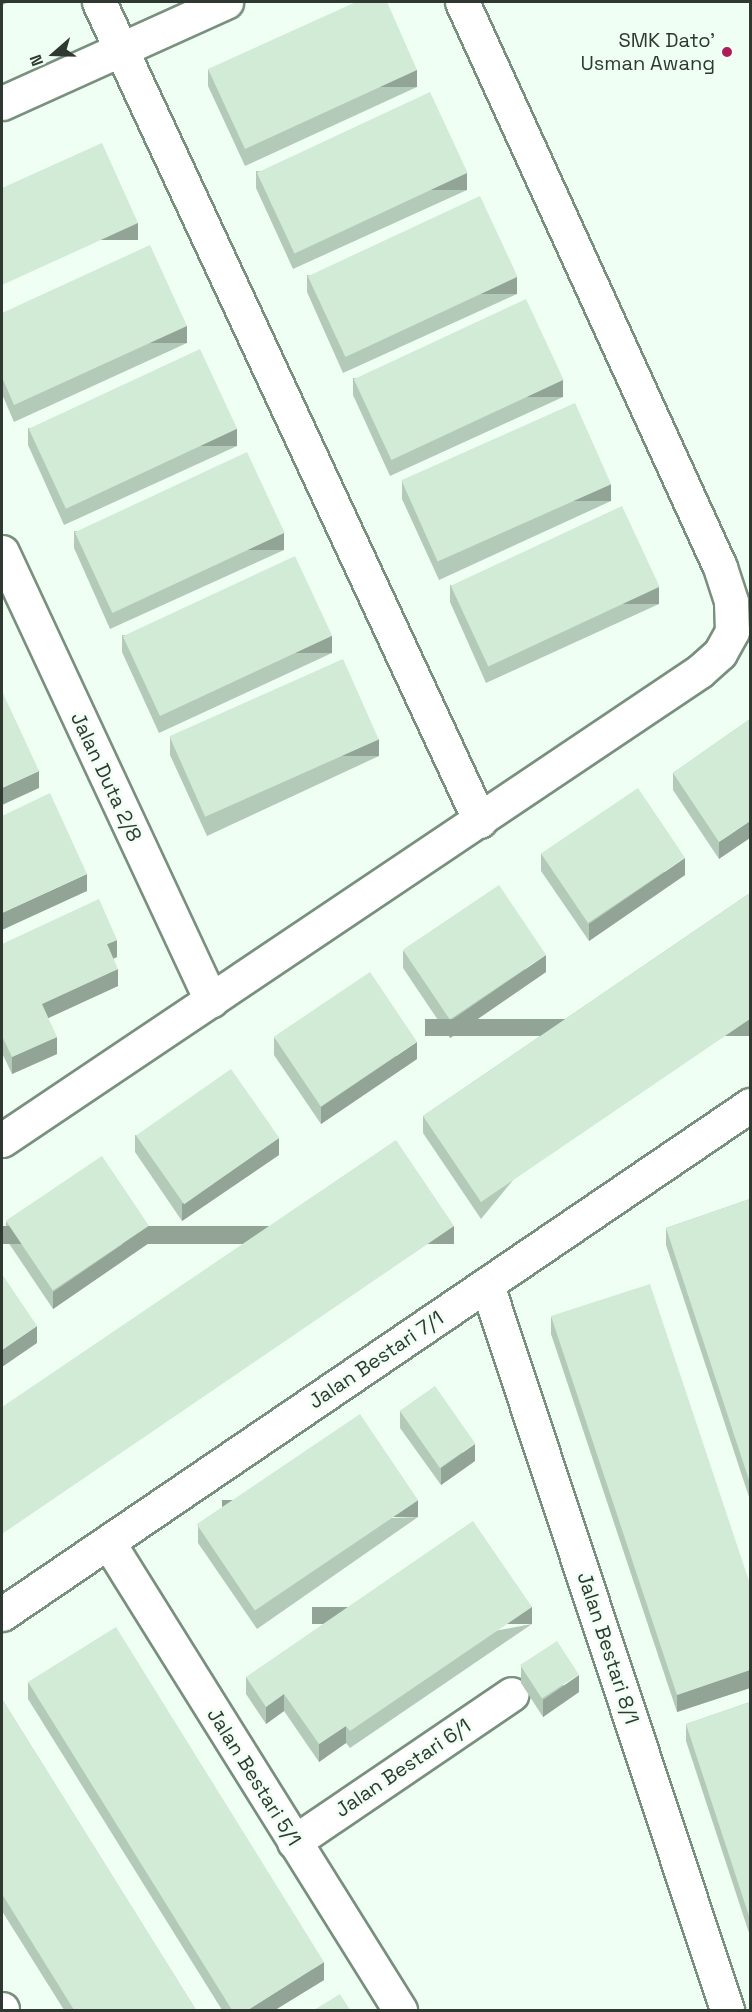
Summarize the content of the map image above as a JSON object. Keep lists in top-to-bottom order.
{
  "streets": {
    "street": [
      "Jalan Duta 2/8",
      "Jalan Bestari 7/1",
      "Jalan Bestari 8/1",
      "Jalan Bestari 6/1",
      "Jalan Bestari 5/1"
    ]
  },
  "crossings": [
    ["Jalan Bestari 7/1", "Jalan Bestari 8/1"],
    ["Jalan Bestari 7/1", "Jalan Bestari 5/1"],
    ["Jalan Bestari 6/1", "Jalan Bestari 5/1"]
  ],
  "places": ["SMK Dato' Usman Awang"],
  "north": "left"
}
